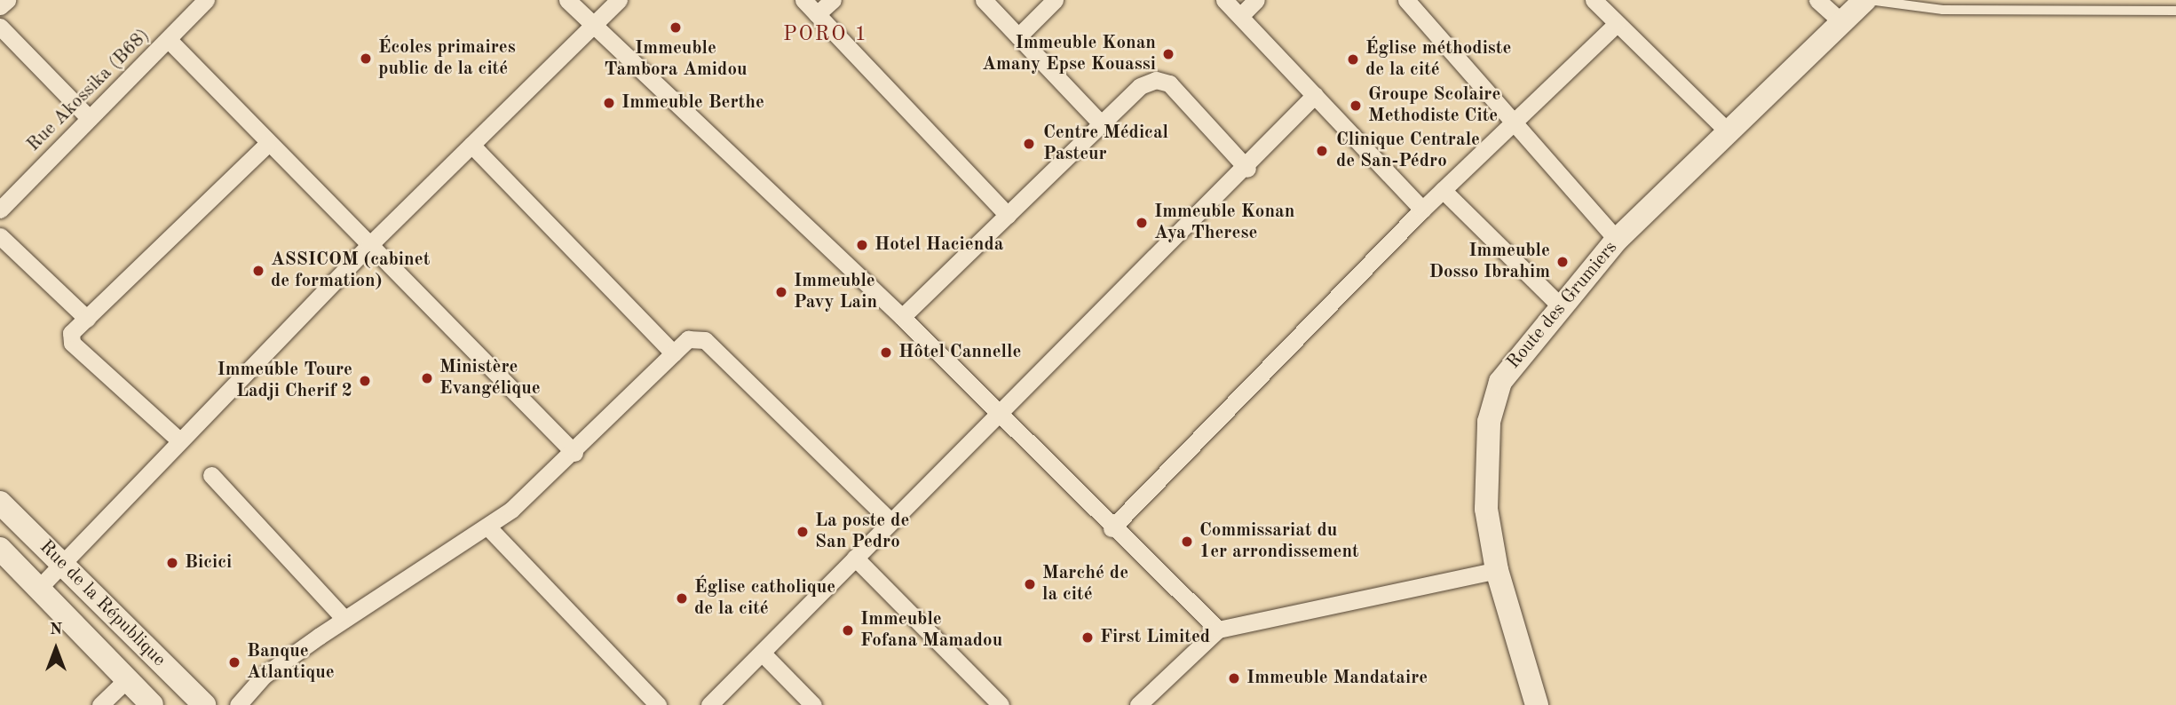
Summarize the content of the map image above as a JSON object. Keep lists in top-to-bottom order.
{
  "streets": {
    "main road": ["Route des Grumiers", "Rue de la République"],
    "street": ["Rue Akossika (B68)"]
  },
  "districts": ["PORO 1"],
  "places": [
    "Immeuble Tambora Amidou",
    "Immeuble Konan Amany Epse Kouassi",
    "Écoles primaires public de la cité",
    "Église méthodiste de la cité",
    "Immeuble Berthe",
    "Groupe Scolaire Methodiste Cite",
    "Centre Médical Pasteur",
    "Clinique Centrale de San-Pédro",
    "Immeuble Konan Aya Therese",
    "Hotel Hacienda",
    "Immeuble Dosso Ibrahim",
    "ASSICOM (cabinet de formation)",
    "Immeuble Pavy Lain",
    "Hôtel Cannelle",
    "Ministère Evangélique",
    "Immeuble Toure Ladji Cherif 2",
    "La poste de San Pedro",
    "Commissariat du 1er arrondissement",
    "Bicici",
    "Marché de la cité",
    "Église catholique de la cité",
    "Immeuble Fofana Mamadou",
    "First Limited",
    "Banque Atlantique",
    "Immeuble Mandataire"
  ],
  "north": "top"
}
